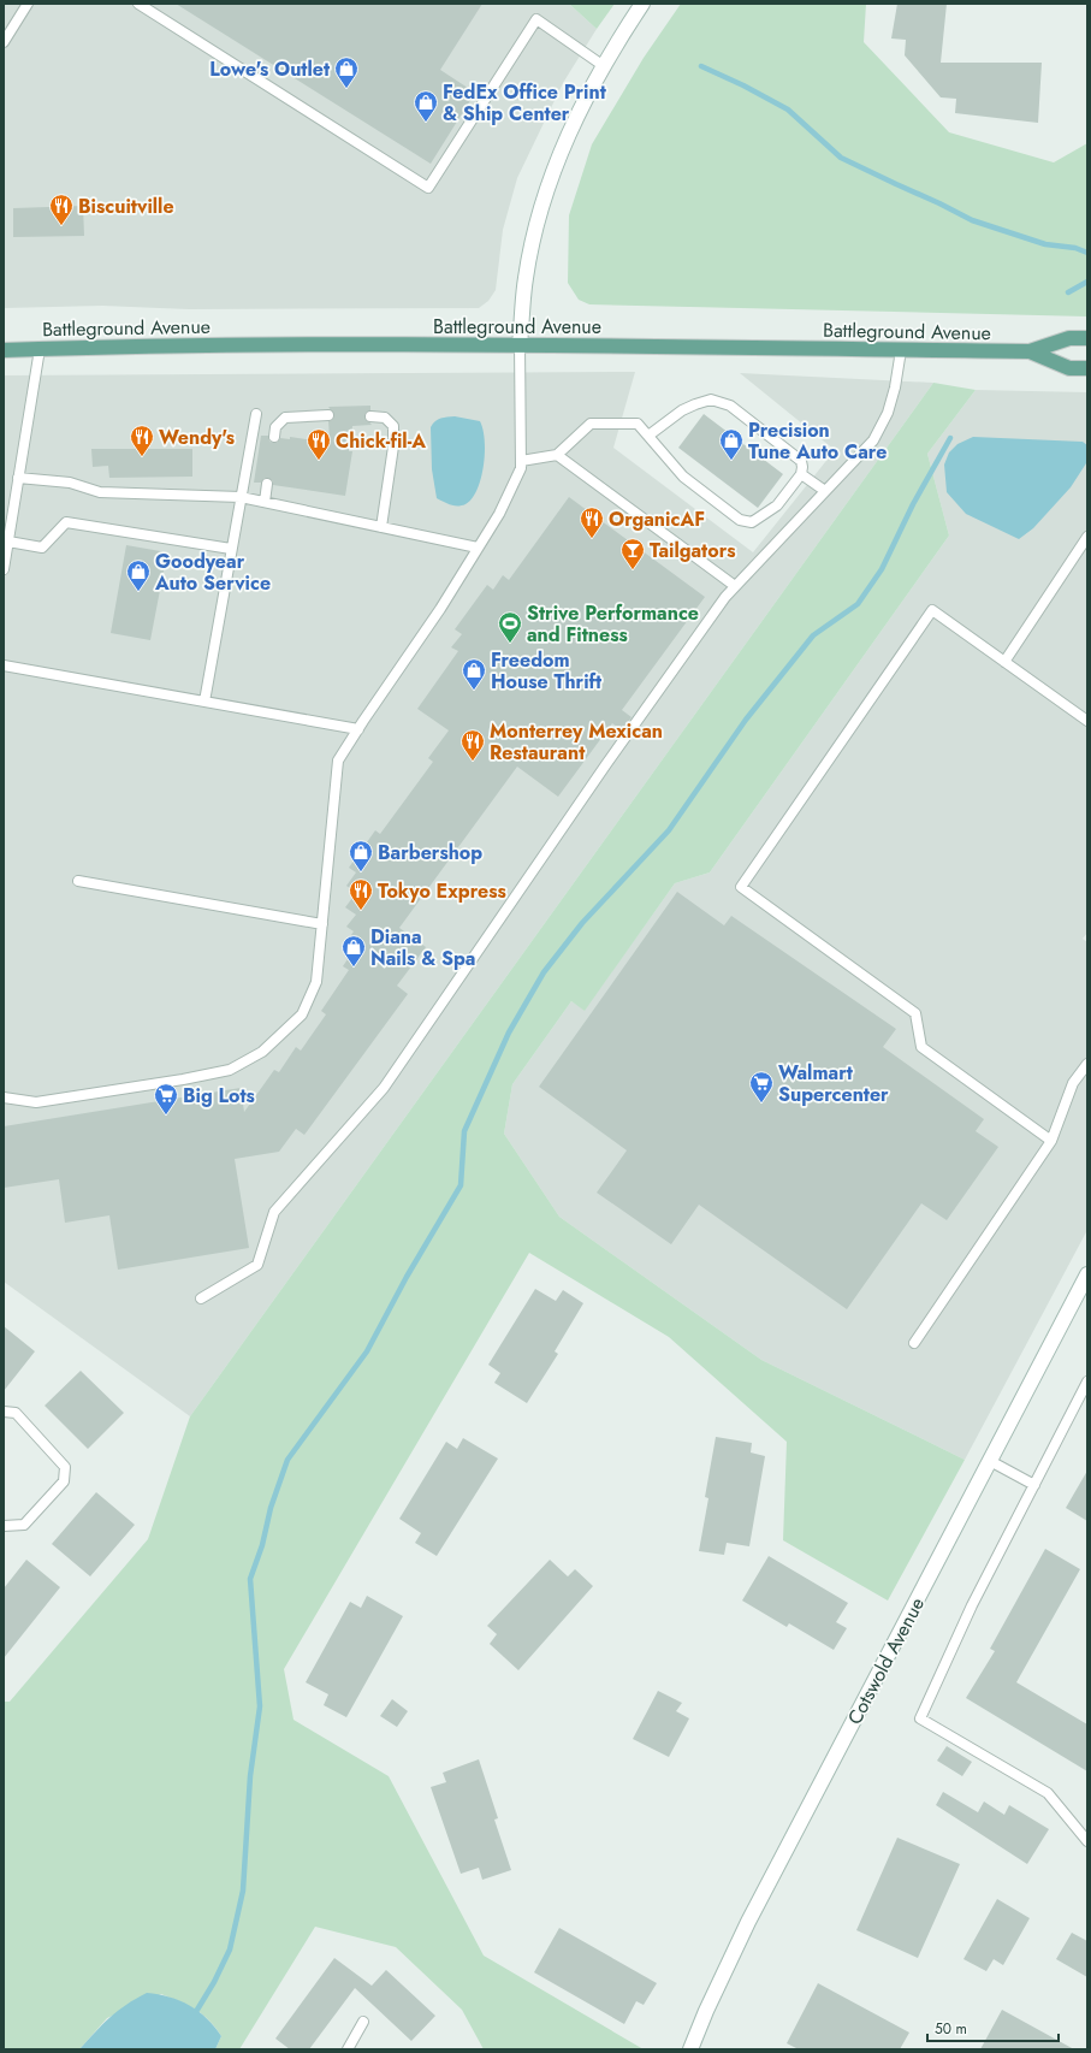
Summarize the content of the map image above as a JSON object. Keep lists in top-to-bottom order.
{
  "streets": {
    "main road": ["Battleground Avenue"],
    "street": ["Cotswold Avenue"]
  },
  "places": {
    "shop": [
      "Lowe's Outlet",
      "FedEx Office Print & Ship Center",
      "Precision Tune Auto Care",
      "Goodyear Auto Service",
      "Freedom House Thrift",
      "Barbershop",
      "Diana Nails & Spa"
    ],
    "restaurant": [
      "Biscuitville",
      "Wendy's",
      "Chick-fil-A",
      "OrganicAF",
      "Monterrey Mexican Restaurant",
      "Tokyo Express"
    ],
    "bar": ["Tailgators"],
    "sports": ["Strive Performance and Fitness"],
    "supermarket": ["Walmart Supercenter", "Big Lots"]
  },
  "scale_bar": "50 m"
}
